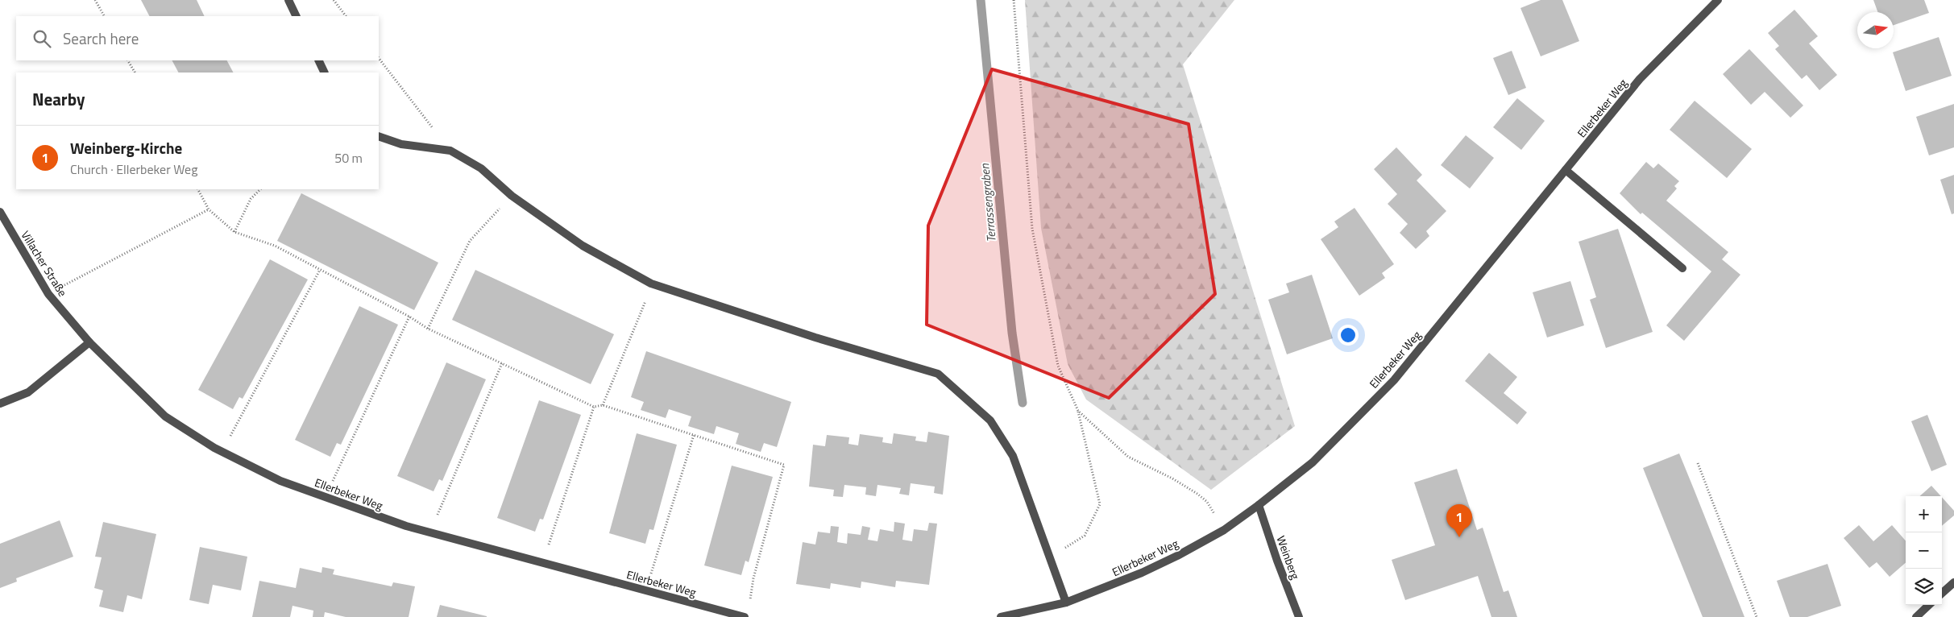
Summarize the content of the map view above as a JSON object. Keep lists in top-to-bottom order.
{
  "streets": {
    "street": ["Ellerbeker Weg", "Villacher Straße", "Weinberg"]
  },
  "crossings": [
    ["Ellerbeker Weg", "Villacher Straße"],
    ["Ellerbeker Weg", "Weinberg"]
  ],
  "water": ["Terrassengraben"],
  "north": "right",
  "page": {
    "search": "Search here",
    "heading": "Nearby",
    "list": [
      {
        "mark": "1",
        "name": "Weinberg-Kirche",
        "note": "Church · Ellerbeker Weg",
        "value": "50 m"
      }
    ],
    "map_buttons": ["+", "−"],
    "pins": "1"
  }
}
